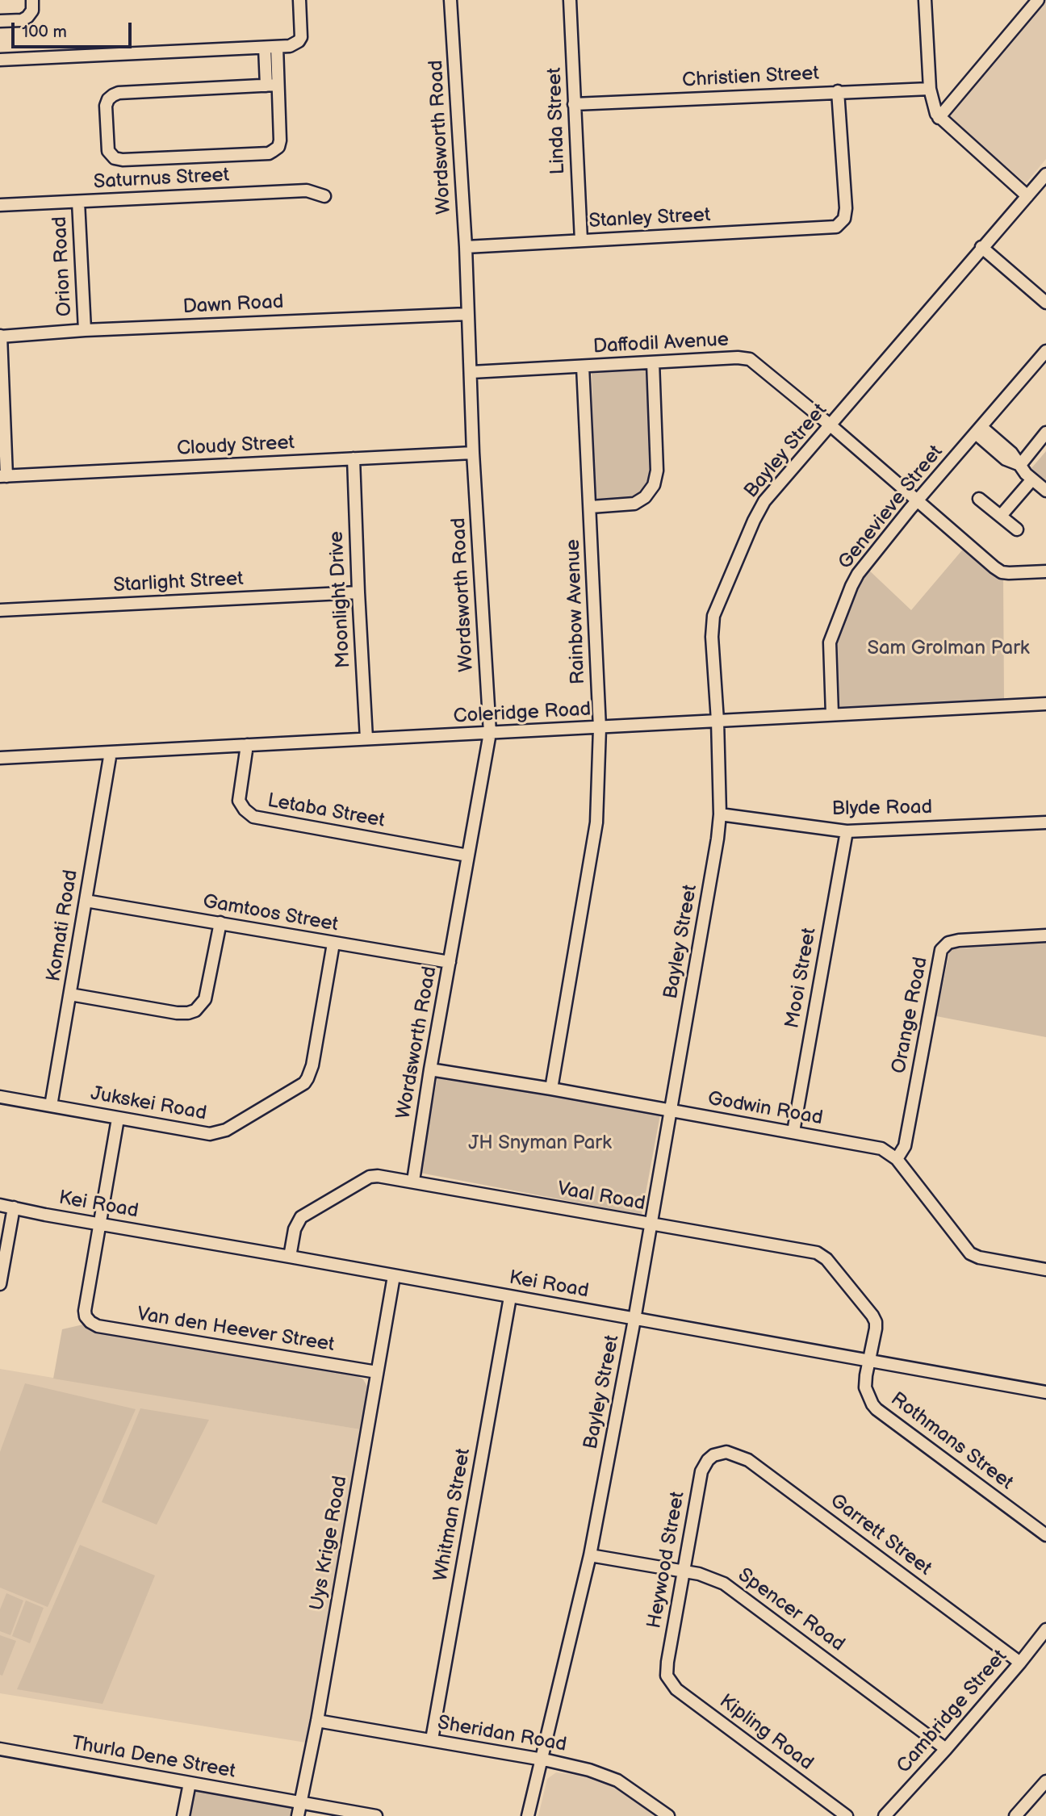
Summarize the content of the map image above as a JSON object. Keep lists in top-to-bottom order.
{
  "streets": {
    "street": [
      "Christien Street",
      "Linda Street",
      "Wordsworth Road",
      "Saturnus Street",
      "Stanley Street",
      "Orion Road",
      "Dawn Road",
      "Daffodil Avenue",
      "Cloudy Street",
      "Bayley Street",
      "Genevieve Street",
      "Starlight Street",
      "Moonlight Drive",
      "Rainbow Avenue",
      "Coleridge Road",
      "Blyde Road",
      "Letaba Street",
      "Gamtoos Street",
      "Komati Road",
      "Mooi Street",
      "Orange Road",
      "Jukskei Road",
      "Godwin Road",
      "Vaal Road",
      "Kei Road",
      "Van den Heever Street",
      "Rothmans Street",
      "Whitman Street",
      "Garrett Street",
      "Uys Krige Road",
      "Heywood Street",
      "Spencer Road",
      "Cambridge Street",
      "Kipling Road",
      "Sheridan Road",
      "Thurla Dene Street"
    ]
  },
  "crossings": [
    ["Christien Street", "Linda Street"],
    ["Christien Street", "Stanley Street"],
    ["Linda Street", "Stanley Street"],
    ["Wordsworth Road", "Stanley Street"],
    ["Wordsworth Road", "Dawn Road"],
    ["Wordsworth Road", "Daffodil Avenue"],
    ["Wordsworth Road", "Cloudy Street"],
    ["Wordsworth Road", "Coleridge Road"],
    ["Wordsworth Road", "Letaba Street"],
    ["Wordsworth Road", "Gamtoos Street"],
    ["Wordsworth Road", "Godwin Road"],
    ["Wordsworth Road", "Vaal Road"],
    ["Saturnus Street", "Orion Road"],
    ["Orion Road", "Dawn Road"],
    ["Daffodil Avenue", "Bayley Street"],
    ["Daffodil Avenue", "Genevieve Street"],
    ["Daffodil Avenue", "Rainbow Avenue"],
    ["Cloudy Street", "Moonlight Drive"],
    ["Bayley Street", "Coleridge Road"],
    ["Bayley Street", "Blyde Road"],
    ["Bayley Street", "Godwin Road"],
    ["Bayley Street", "Vaal Road"],
    ["Bayley Street", "Kei Road"],
    ["Bayley Street", "Spencer Road"],
    ["Bayley Street", "Sheridan Road"],
    ["Genevieve Street", "Coleridge Road"],
    ["Starlight Street", "Moonlight Drive"],
    ["Moonlight Drive", "Coleridge Road"],
    ["Rainbow Avenue", "Coleridge Road"],
    ["Rainbow Avenue", "Godwin Road"],
    ["Coleridge Road", "Letaba Street"],
    ["Coleridge Road", "Komati Road"],
    ["Blyde Road", "Mooi Street"],
    ["Gamtoos Street", "Komati Road"],
    ["Gamtoos Street", "Jukskei Road"],
    ["Komati Road", "Jukskei Road"],
    ["Mooi Street", "Godwin Road"],
    ["Orange Road", "Godwin Road"],
    ["Vaal Road", "Kei Road"],
    ["Vaal Road", "Rothmans Street"],
    ["Kei Road", "Van den Heever Street"],
    ["Kei Road", "Rothmans Street"],
    ["Kei Road", "Whitman Street"],
    ["Kei Road", "Uys Krige Road"],
    ["Van den Heever Street", "Uys Krige Road"],
    ["Whitman Street", "Sheridan Road"],
    ["Garrett Street", "Heywood Street"],
    ["Garrett Street", "Cambridge Street"],
    ["Uys Krige Road", "Sheridan Road"],
    ["Uys Krige Road", "Thurla Dene Street"],
    ["Heywood Street", "Spencer Road"],
    ["Heywood Street", "Kipling Road"],
    ["Spencer Road", "Cambridge Street"]
  ],
  "parks": ["Sam Grolman Park", "JH Snyman Park"],
  "scale_bar": "100 m"
}
